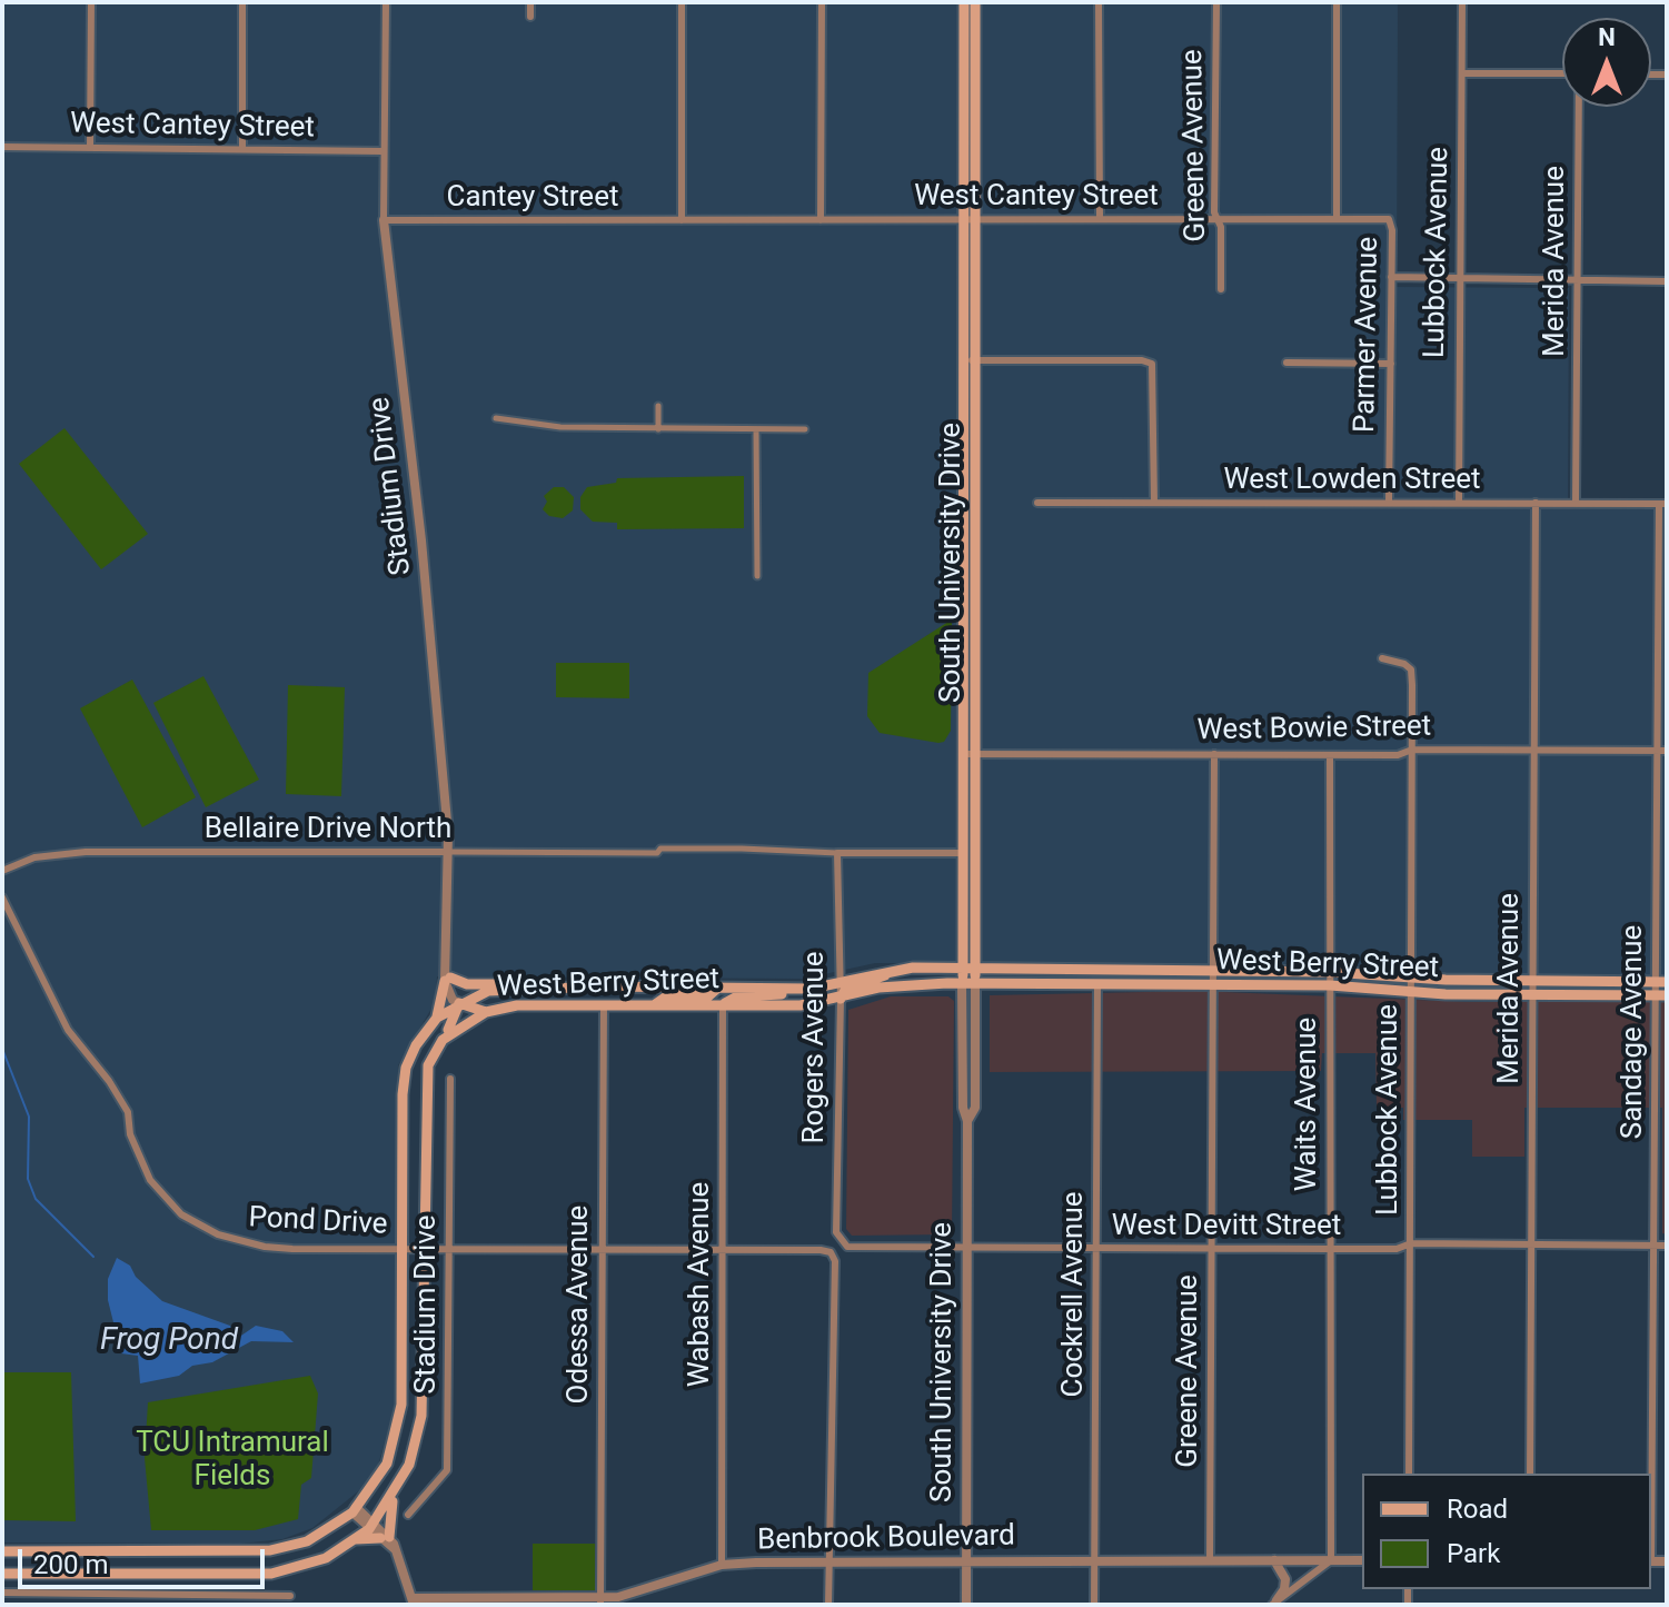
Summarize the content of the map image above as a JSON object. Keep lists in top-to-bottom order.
{
  "streets": {
    "main road": ["South University Drive", "West Berry Street"],
    "street": [
      "West Cantey Street",
      "Greene Avenue",
      "Cantey Street",
      "Lubbock Avenue",
      "Merida Avenue",
      "Parmer Avenue",
      "West Lowden Street",
      "Stadium Drive",
      "West Bowie Street",
      "Bellaire Drive North",
      "Sandage Avenue",
      "Rogers Avenue",
      "Waits Avenue",
      "Pond Drive",
      "West Devitt Street",
      "Wabash Avenue",
      "Cockrell Avenue",
      "Odessa Avenue",
      "Benbrook Boulevard"
    ]
  },
  "crossings": [
    ["West Cantey Street", "Greene Avenue"],
    ["West Cantey Street", "Cantey Street"],
    ["West Cantey Street", "Parmer Avenue"],
    ["West Cantey Street", "Stadium Drive"],
    ["West Cantey Street", "South University Drive"],
    ["Greene Avenue", "West Bowie Street"],
    ["Greene Avenue", "West Berry Street"],
    ["Greene Avenue", "West Devitt Street"],
    ["Greene Avenue", "Benbrook Boulevard"],
    ["Cantey Street", "Stadium Drive"],
    ["Lubbock Avenue", "West Lowden Street"],
    ["Lubbock Avenue", "West Bowie Street"],
    ["Lubbock Avenue", "West Berry Street"],
    ["Lubbock Avenue", "West Devitt Street"],
    ["Merida Avenue", "West Lowden Street"],
    ["Merida Avenue", "West Bowie Street"],
    ["Merida Avenue", "West Berry Street"],
    ["Merida Avenue", "West Devitt Street"],
    ["Parmer Avenue", "West Lowden Street"],
    ["West Lowden Street", "Sandage Avenue"],
    ["Stadium Drive", "Bellaire Drive North"],
    ["South University Drive", "West Bowie Street"],
    ["South University Drive", "West Berry Street"],
    ["South University Drive", "West Devitt Street"],
    ["South University Drive", "Benbrook Boulevard"],
    ["West Bowie Street", "Sandage Avenue"],
    ["West Bowie Street", "Waits Avenue"],
    ["Bellaire Drive North", "Rogers Avenue"],
    ["West Berry Street", "Sandage Avenue"],
    ["West Berry Street", "Rogers Avenue"],
    ["West Berry Street", "Waits Avenue"],
    ["West Berry Street", "Pond Drive"],
    ["West Berry Street", "Wabash Avenue"],
    ["West Berry Street", "Cockrell Avenue"],
    ["West Berry Street", "Odessa Avenue"],
    ["Sandage Avenue", "West Devitt Street"],
    ["Rogers Avenue", "West Devitt Street"],
    ["Waits Avenue", "West Devitt Street"],
    ["Waits Avenue", "Benbrook Boulevard"],
    ["West Devitt Street", "Cockrell Avenue"],
    ["Wabash Avenue", "Benbrook Boulevard"],
    ["Cockrell Avenue", "Benbrook Boulevard"],
    ["Odessa Avenue", "Benbrook Boulevard"]
  ],
  "water": ["Frog Pond"],
  "parks": ["TCU Intramural Fields"],
  "legend": ["Road", "Park"],
  "scale_bar": "200 m",
  "north": "top"
}
